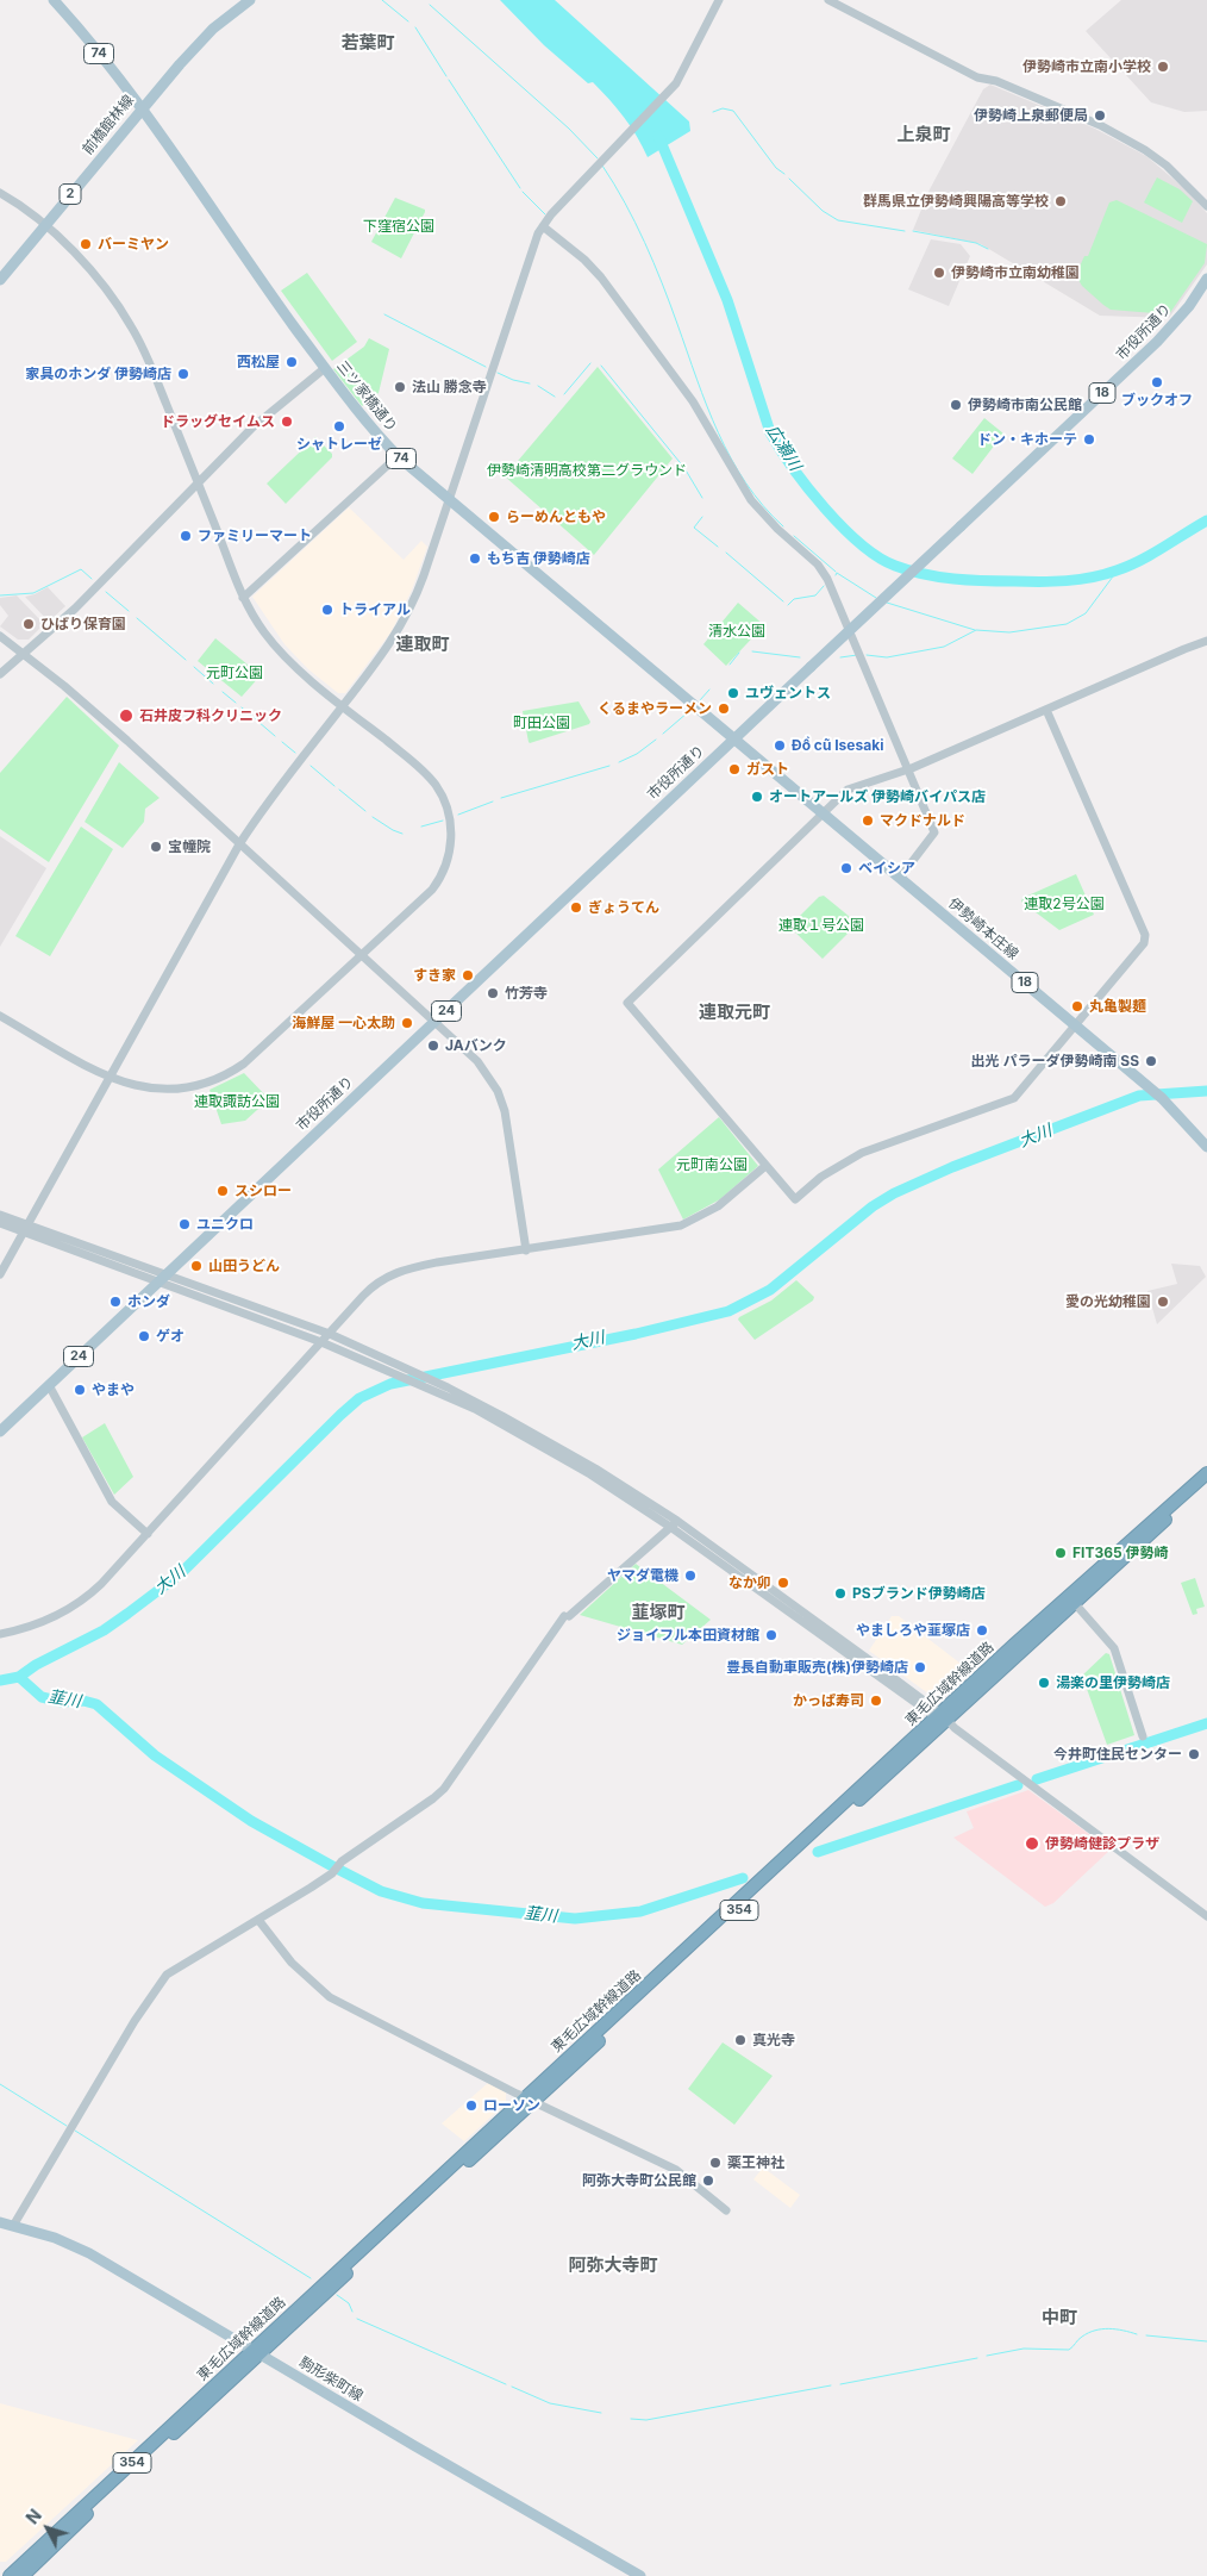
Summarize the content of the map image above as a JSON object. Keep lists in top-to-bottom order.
{
  "streets": {
    "highway": ["東毛広域幹線道路", "354"],
    "main road": [
      "74",
      "前橋館林線",
      "2",
      "市役所通り",
      "18",
      "三ツ家橋通り",
      "伊勢崎本庄線",
      "24",
      "駒形柴町線"
    ]
  },
  "crossings": [
    ["前橋館林線", "三ツ家橋通り"],
    ["市役所通り", "三ツ家橋通り"],
    ["市役所通り", "伊勢崎本庄線"],
    ["市役所通り", "24"],
    ["三ツ家橋通り", "伊勢崎本庄線"],
    ["東毛広域幹線道路", "駒形柴町線"]
  ],
  "districts": [
    "若葉町",
    "上泉町",
    "連取町",
    "連取元町",
    "韮塚町",
    "阿弥大寺町",
    "中町"
  ],
  "water": ["広瀬川", "大川", "韮川"],
  "parks": [
    "下窪宿公園",
    "伊勢崎清明高校第二グラウンド",
    "清水公園",
    "元町公園",
    "町田公園",
    "連取2号公園",
    "連取１号公園",
    "連取諏訪公園",
    "元町南公園"
  ],
  "places": [
    "伊勢崎市立南小学校",
    "伊勢崎上泉郵便局",
    "群馬県立伊勢崎興陽高等学校",
    "バーミヤン",
    "伊勢崎市立南幼稚園",
    "西松屋",
    "家具のホンダ 伊勢崎店",
    "ブックオフ",
    "法山 勝念寺",
    "伊勢崎市南公民館",
    "ドラッグセイムス",
    "シャトレーゼ",
    "ドン・キホーテ",
    "らーめんともや",
    "ファミリーマート",
    "もち吉 伊勢崎店",
    "トライアル",
    "ひばり保育園",
    "ユヴェントス",
    "くるまやラーメン",
    "石井皮フ科クリニック",
    "Đồ cũ Isesaki",
    "ガスト",
    "オートアールズ 伊勢崎バイパス店",
    "マクドナルド",
    "宝幢院",
    "ベイシア",
    "ぎょうてん",
    "すき家",
    "竹芳寺",
    "丸亀製麺",
    "海鮮屋 一心太助",
    "JAバンク",
    "出光 パラーダ伊勢崎南 SS",
    "スシロー",
    "ユニクロ",
    "山田うどん",
    "ホンダ",
    "愛の光幼稚園",
    "ゲオ",
    "やまや",
    "FIT365 伊勢崎",
    "ヤマダ電機",
    "なか卯",
    "PSブランド伊勢崎店",
    "やましろや韮塚店",
    "ジョイフル本田資材館",
    "豊長自動車販売(株)伊勢崎店",
    "湯楽の里伊勢崎店",
    "かっぱ寿司",
    "今井町住民センター",
    "伊勢崎健診プラザ",
    "真光寺",
    "ローソン",
    "薬王神社",
    "阿弥大寺町公民館"
  ],
  "north": "top left"
}
